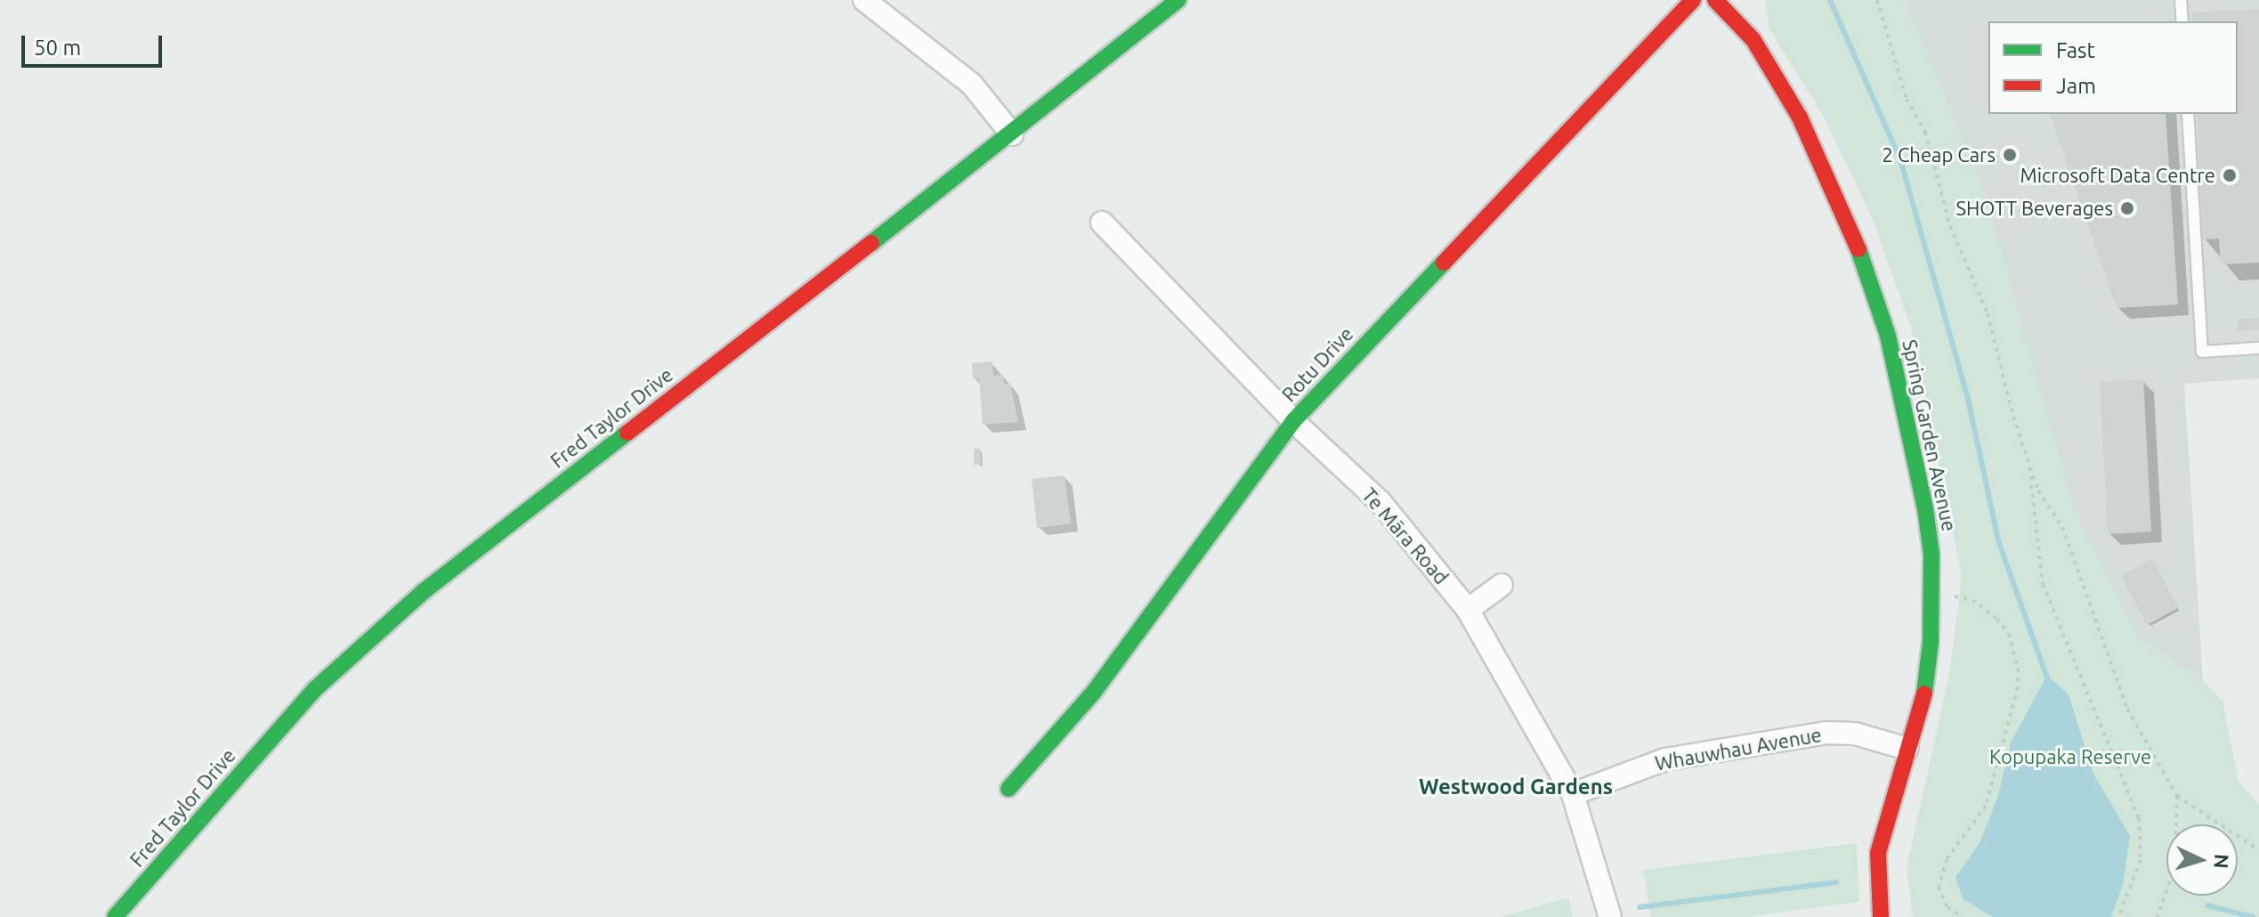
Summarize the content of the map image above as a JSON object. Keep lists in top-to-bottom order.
{
  "streets": {
    "street": [
      "Rotu Drive",
      "Fred Taylor Drive",
      "Spring Garden Avenue",
      "Te Māra Road",
      "Whauwhau Avenue"
    ]
  },
  "crossings": [
    ["Rotu Drive", "Te Māra Road"],
    ["Spring Garden Avenue", "Whauwhau Avenue"],
    ["Te Māra Road", "Whauwhau Avenue"]
  ],
  "districts": ["Westwood Gardens"],
  "parks": ["Kopupaka Reserve"],
  "places": ["2 Cheap Cars", "Microsoft Data Centre", "SHOTT Beverages"],
  "legend": ["Fast", "Jam"],
  "scale_bar": "50 m",
  "north": "right"
}
